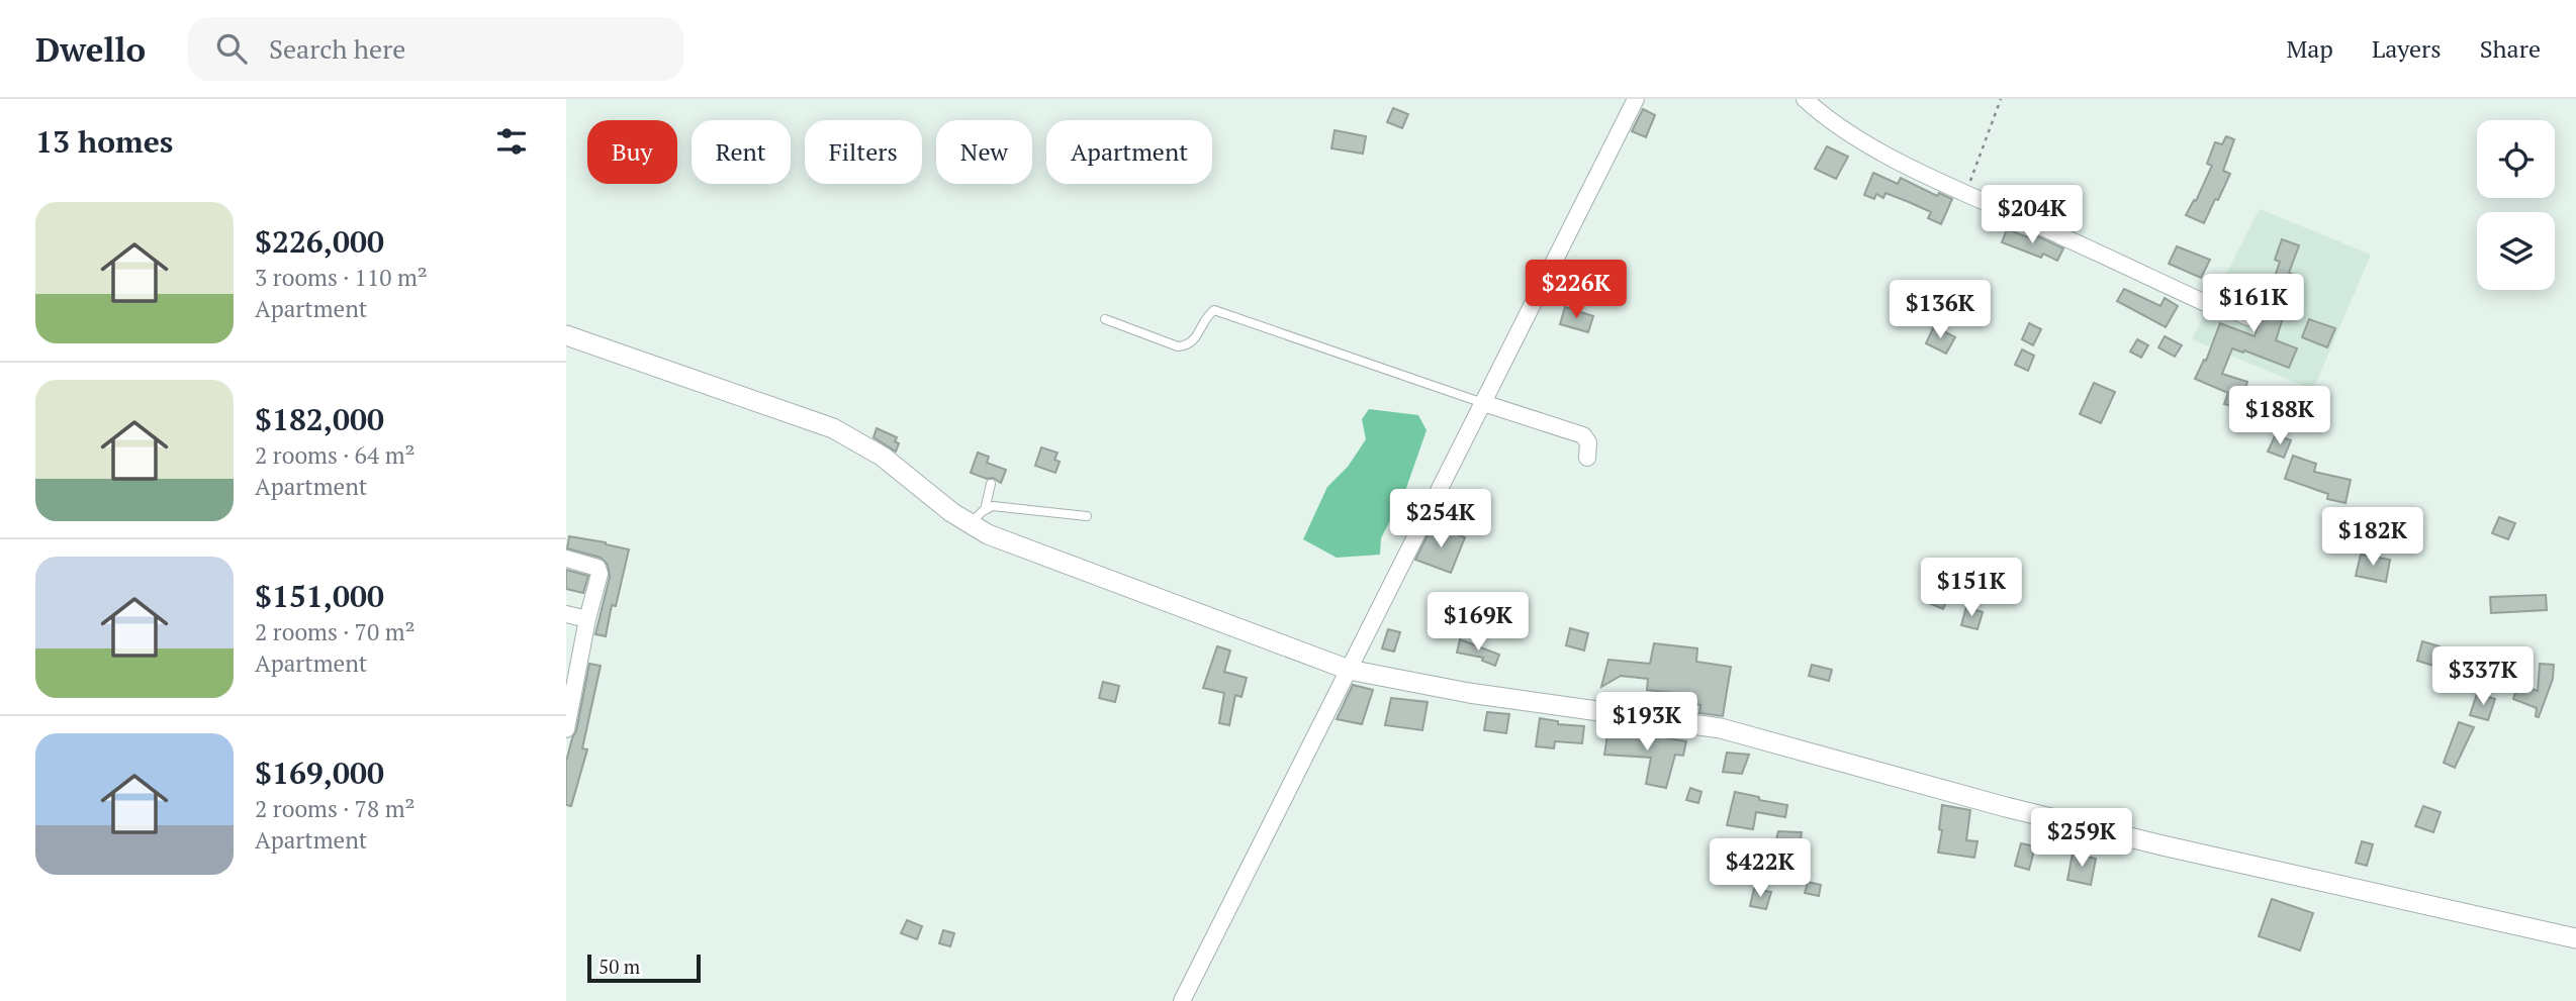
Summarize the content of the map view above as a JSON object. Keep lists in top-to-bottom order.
{
  "scale_bar": "50 m",
  "page": {
    "header": "Dwello",
    "search": "Search here",
    "nav": ["Map", "Layers", "Share"],
    "heading": "13 homes",
    "chip": [
      "Buy",
      "Rent",
      "Filters",
      "New",
      "Apartment"
    ],
    "list": [
      {
        "name": "$226,000",
        "note": "3 rooms · 110 m² · Apartment"
      },
      {
        "name": "$182,000",
        "note": "2 rooms · 64 m² · Apartment"
      },
      {
        "name": "$151,000",
        "note": "2 rooms · 70 m² · Apartment"
      },
      {
        "name": "$169,000",
        "note": "2 rooms · 78 m² · Apartment"
      }
    ],
    "price": [
      "$204K",
      "$226K",
      "$161K",
      "$136K",
      "$188K",
      "$254K",
      "$182K",
      "$151K",
      "$169K",
      "$337K",
      "$193K",
      "$259K",
      "$422K"
    ],
    "scale": "50 m"
  }
}
